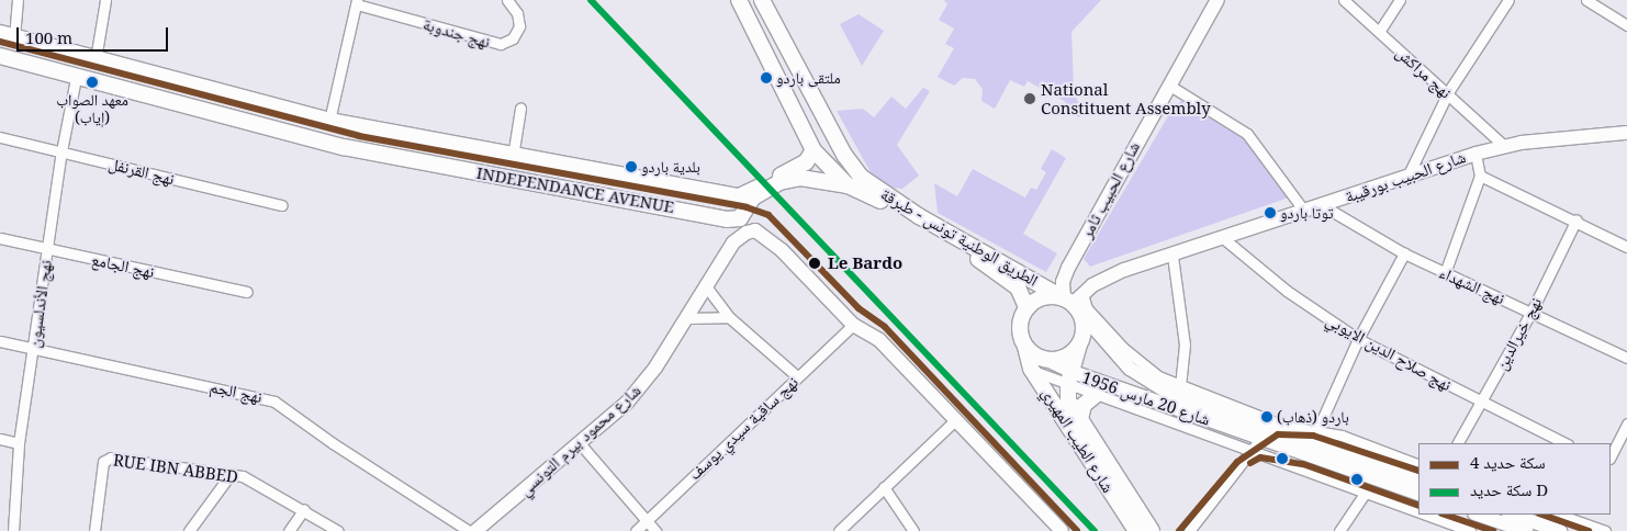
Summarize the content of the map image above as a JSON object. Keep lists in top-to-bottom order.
{
  "streets": {
    "main road": [
      "شارع الحبيب بورقيبة",
      "INDEPENDANCE AVENUE",
      "شارع الحبيب ثامر",
      "الطريق الوطنية تونس - طبرقة",
      "شارع 20 مارس 1956",
      "شارع محمود بيرم التونسي",
      "شارع الطيب المهيري"
    ],
    "street": [
      "نهج جندوبة",
      "نهج مراكش",
      "نهج القرنفل",
      "نهج الجامع",
      "نهج الشهداء",
      "نهج الأندلسيون",
      "نهج خيرالدين",
      "نهج صلاح الدين الايوبي",
      "نهج الجم",
      "نهج ساقية سيدي يوسف",
      "RUE IBN ABBED"
    ]
  },
  "crossings": [
    ["نهج جندوبة", "INDEPENDANCE AVENUE"],
    ["نهج مراكش", "شارع الحبيب بورقيبة"],
    ["نهج القرنفل", "نهج الأندلسيون"],
    ["شارع الحبيب بورقيبة", "شارع الحبيب ثامر"],
    ["شارع الحبيب بورقيبة", "الطريق الوطنية تونس - طبرقة"],
    ["شارع الحبيب بورقيبة", "نهج الشهداء"],
    ["شارع الحبيب بورقيبة", "نهج صلاح الدين الايوبي"],
    ["شارع الحبيب بورقيبة", "شارع 20 مارس 1956"],
    ["شارع الحبيب بورقيبة", "شارع الطيب المهيري"],
    ["INDEPENDANCE AVENUE", "الطريق الوطنية تونس - طبرقة"],
    ["شارع الحبيب ثامر", "الطريق الوطنية تونس - طبرقة"],
    ["شارع الحبيب ثامر", "شارع 20 مارس 1956"],
    ["شارع الحبيب ثامر", "شارع الطيب المهيري"],
    ["الطريق الوطنية تونس - طبرقة", "شارع 20 مارس 1956"],
    ["الطريق الوطنية تونس - طبرقة", "شارع الطيب المهيري"],
    ["نهج الجامع", "نهج الأندلسيون"],
    ["نهج الشهداء", "نهج خيرالدين"],
    ["نهج الأندلسيون", "نهج الجم"],
    ["نهج خيرالدين", "نهج صلاح الدين الايوبي"],
    ["شارع 20 مارس 1956", "شارع الطيب المهيري"],
    ["نهج ساقية سيدي يوسف", "شارع محمود بيرم التونسي"]
  ],
  "places": [
    "ملتقى باردو",
    "معهد الصواب (إياب)",
    "National Constituent Assembly",
    "بلدية باردو",
    "توتا باردو",
    "Le Bardo",
    "باردو (ذهاب)"
  ],
  "lines": ["rail line D", "rail line 4"],
  "legend": ["سكة حديد 4", "سكة حديد D"],
  "scale_bar": "100 m"
}
